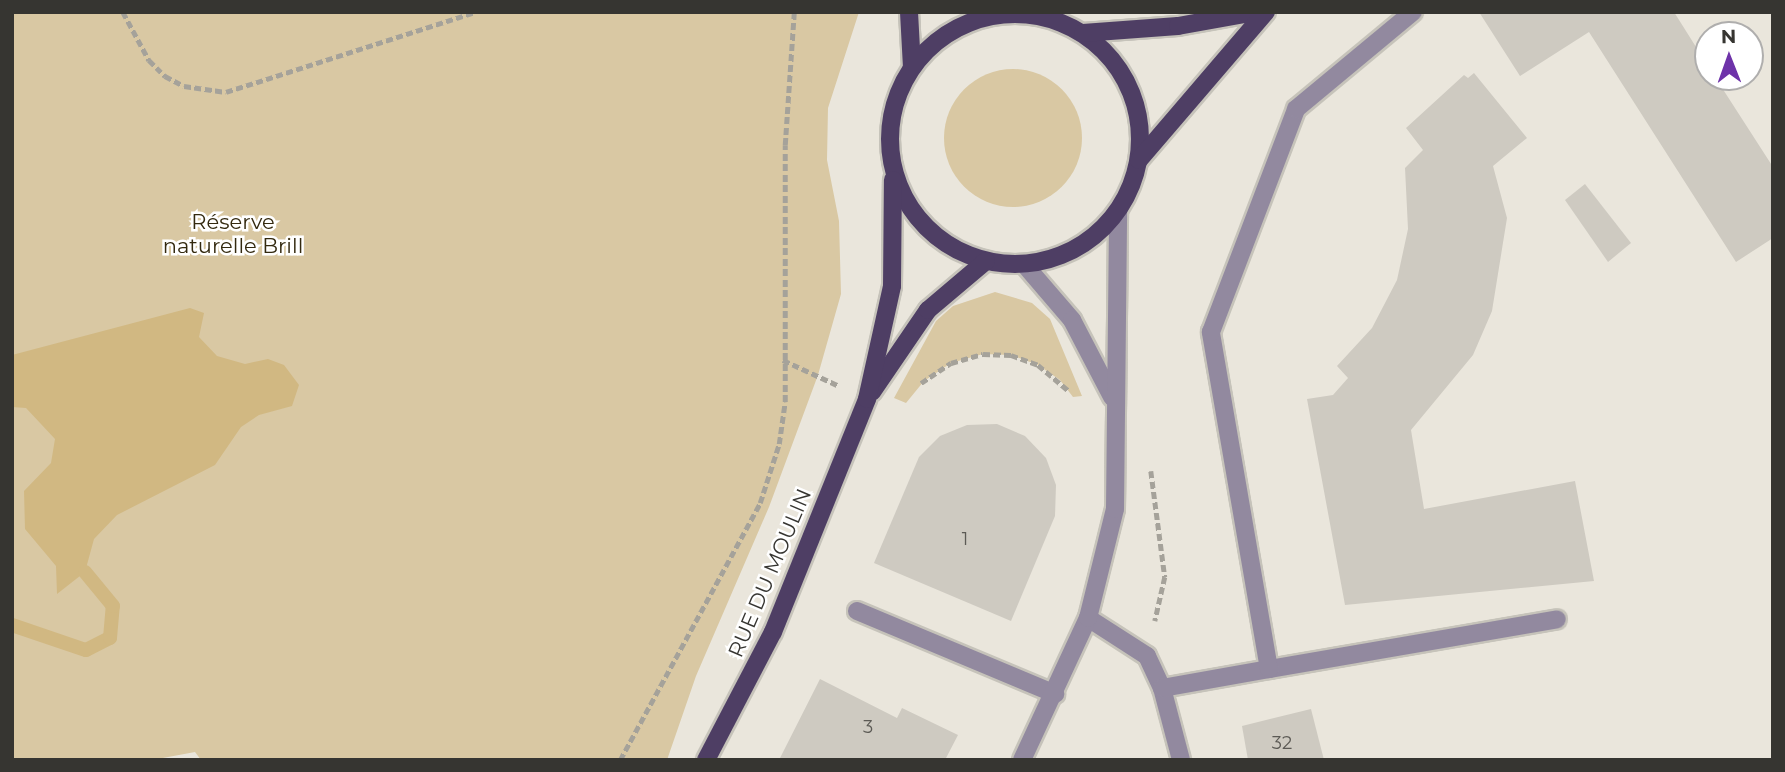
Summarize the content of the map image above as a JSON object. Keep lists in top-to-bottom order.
{
  "streets": {
    "main road": ["RUE DU MOULIN"]
  },
  "parks": ["Réserve naturelle Brill"],
  "house_numbers": ["1", "3", "32"],
  "north": "top"
}
